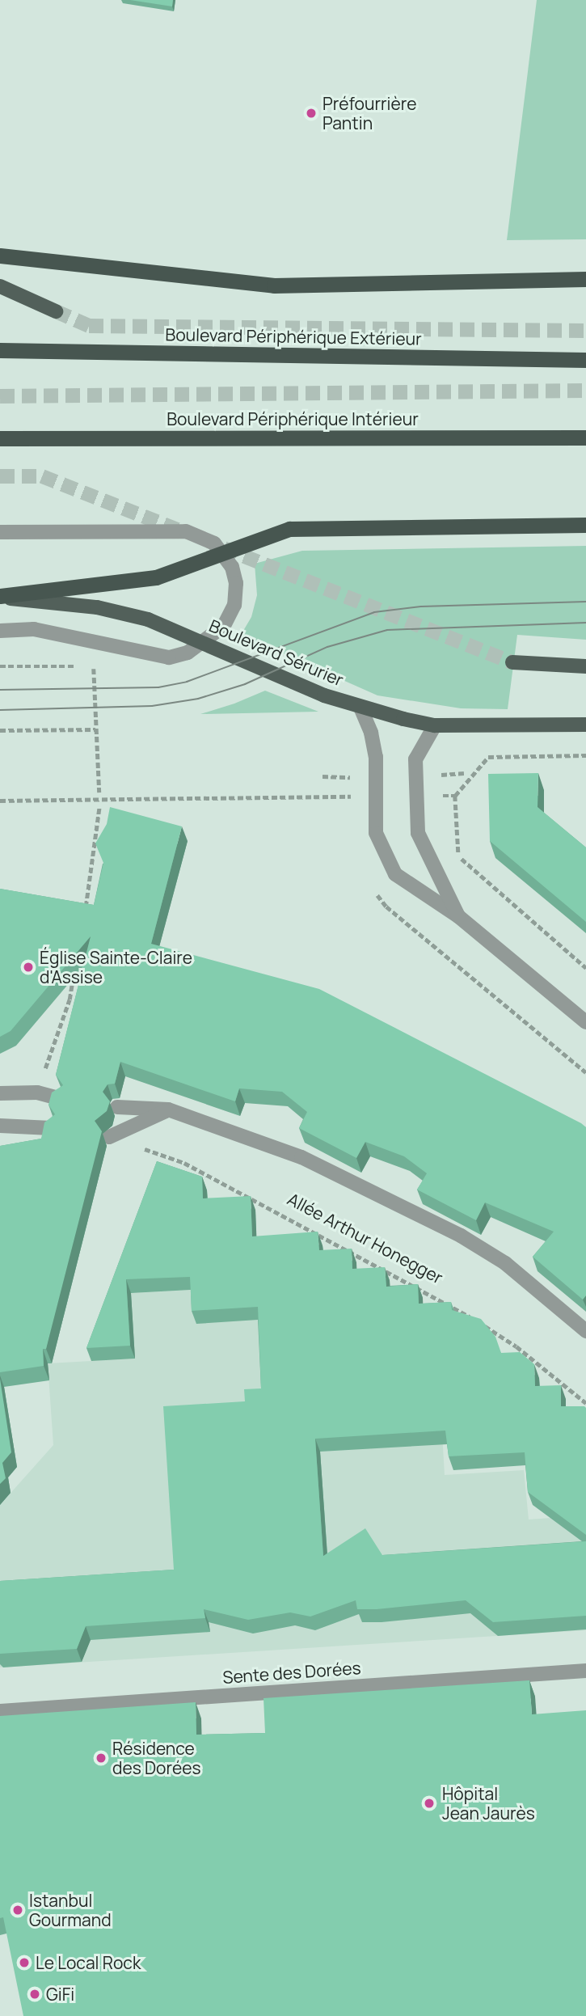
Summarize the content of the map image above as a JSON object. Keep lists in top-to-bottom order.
{
  "streets": {
    "highway": ["Boulevard Périphérique Extérieur", "Boulevard Périphérique Intérieur"],
    "main road": ["Boulevard Sérurier"],
    "street": ["Sente des Dorées"],
    "path": ["Allée Arthur Honegger"]
  },
  "places": [
    "Préfourrière Pantin",
    "Église Sainte-Claire d'Assise",
    "Résidence des Dorées",
    "Hôpital Jean Jaurès",
    "Istanbul Gourmand",
    "Le Local Rock",
    "GiFi"
  ]
}
